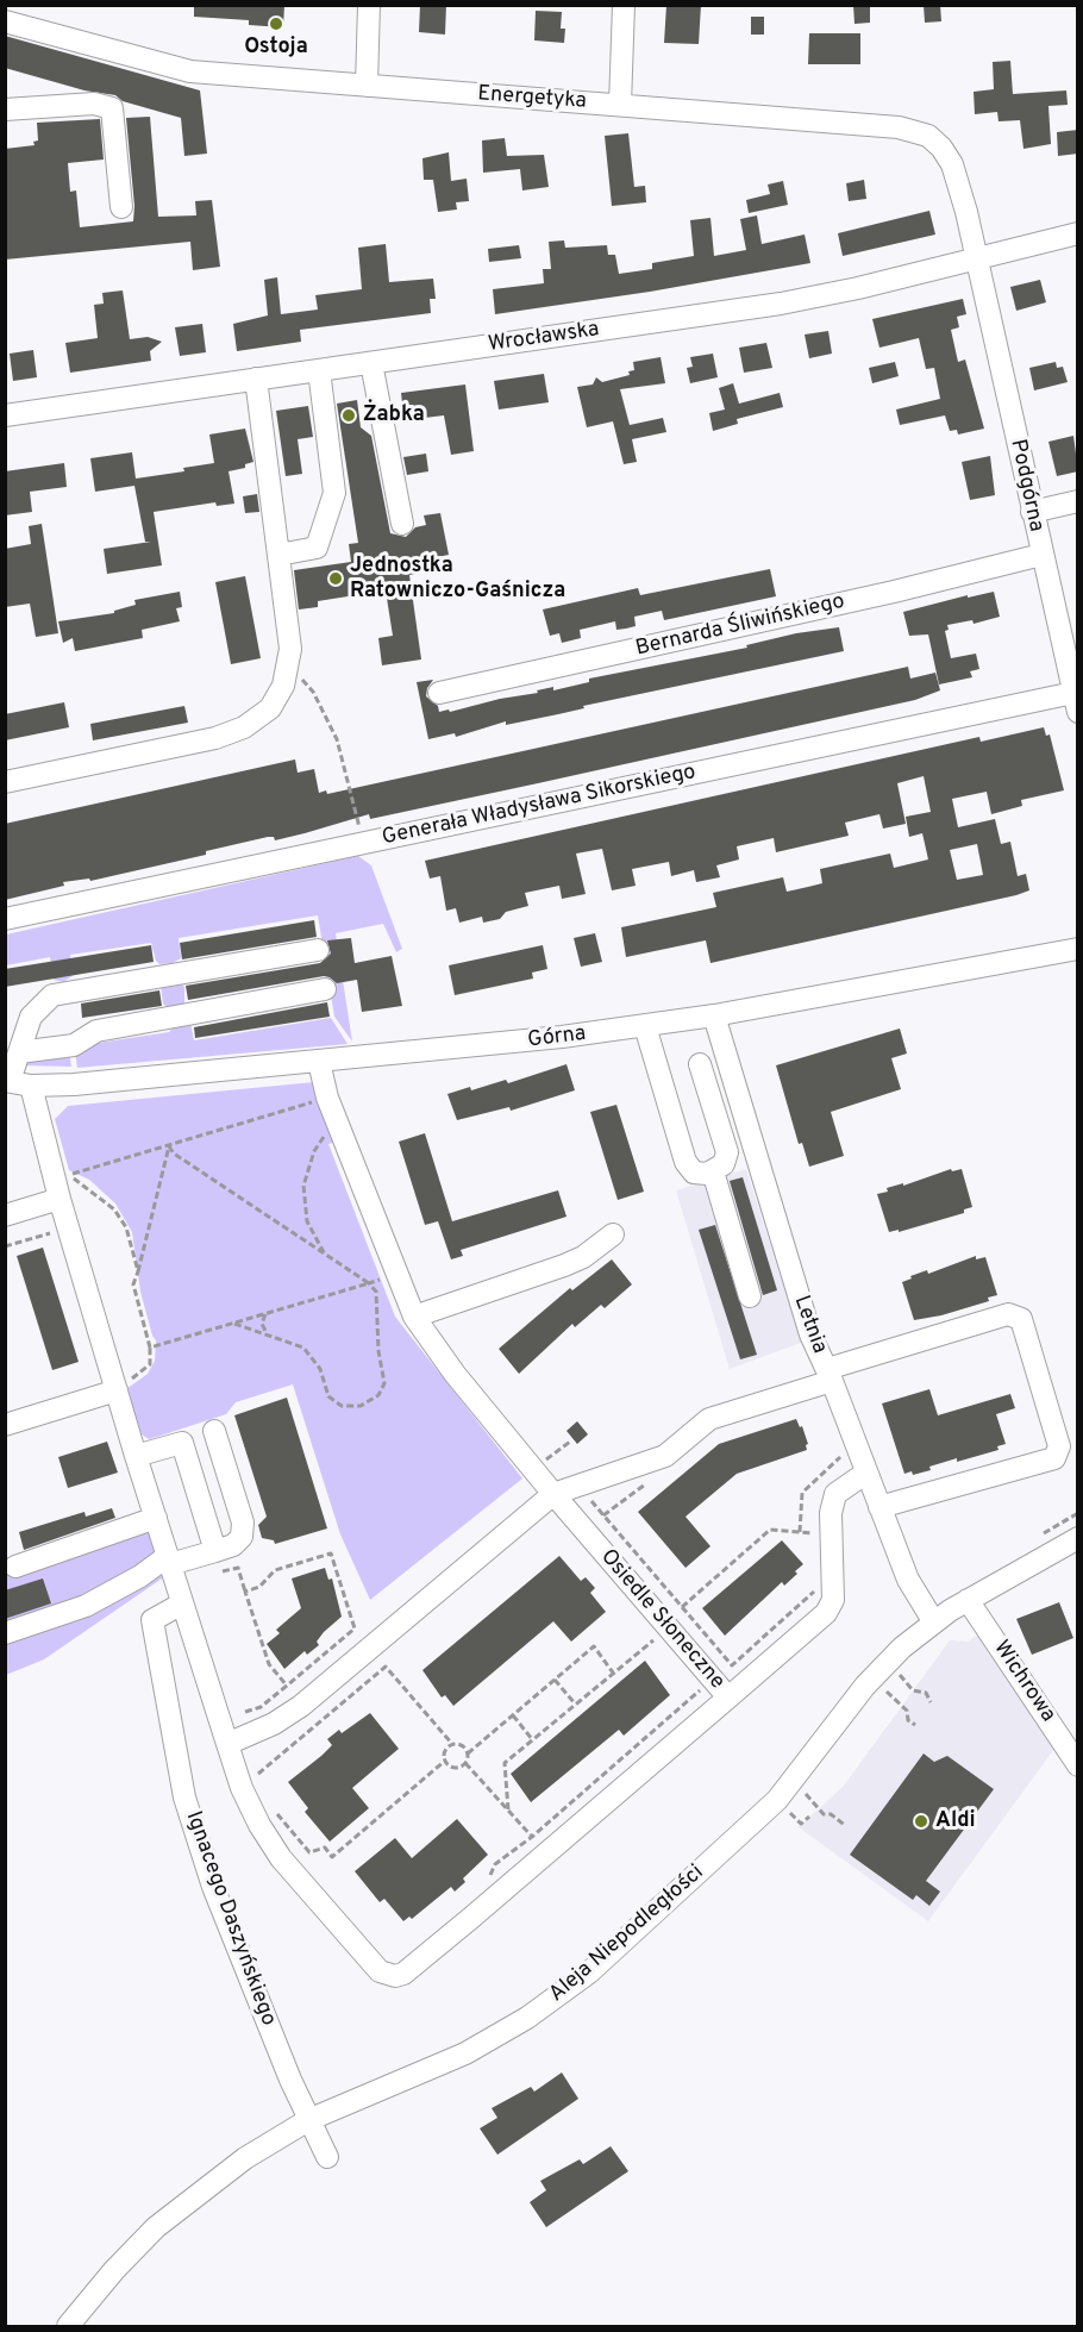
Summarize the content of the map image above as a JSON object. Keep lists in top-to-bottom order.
{
  "streets": {
    "street": [
      "Energetyka",
      "Wrocławska",
      "Podgórna",
      "Bernarda Śliwińskiego",
      "Generała Władysława Sikorskiego",
      "Górna",
      "Letnia",
      "Osiedle Słoneczne",
      "Wichrowa",
      "Ignacego Daszyńskiego",
      "Aleja Niepodległości"
    ]
  },
  "crossings": [
    ["Energetyka", "Wrocławska"],
    ["Energetyka", "Podgórna"],
    ["Wrocławska", "Podgórna"],
    ["Podgórna", "Bernarda Śliwińskiego"],
    ["Podgórna", "Generała Władysława Sikorskiego"],
    ["Górna", "Letnia"],
    ["Górna", "Osiedle Słoneczne"],
    ["Letnia", "Osiedle Słoneczne"],
    ["Letnia", "Aleja Niepodległości"],
    ["Wichrowa", "Aleja Niepodległości"],
    ["Ignacego Daszyńskiego", "Aleja Niepodległości"]
  ],
  "places": [
    "Ostoja",
    "Żabka",
    "Jednostka Ratowniczo-Gaśnicza",
    "Aldi"
  ]
}
